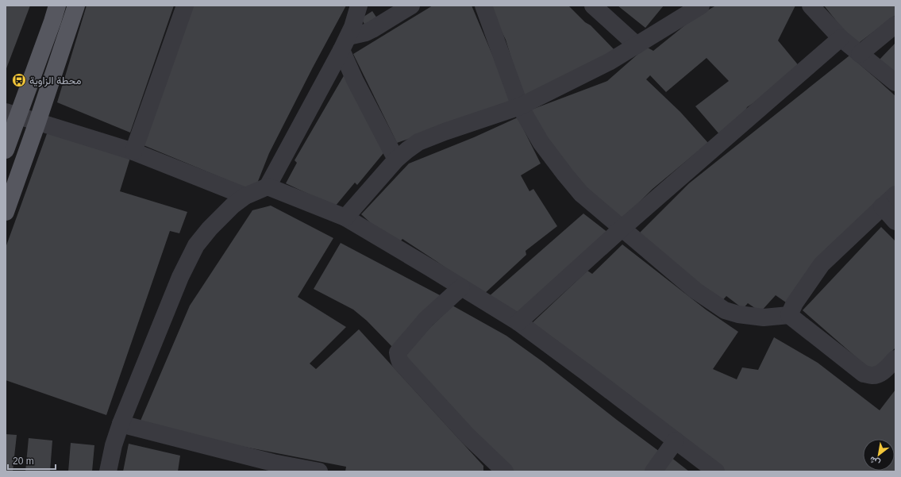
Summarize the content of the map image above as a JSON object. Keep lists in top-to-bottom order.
{
  "places": {
    "bus stop": ["محطة الزاوية"]
  },
  "scale_bar": "20 m",
  "north": "bottom left"
}
